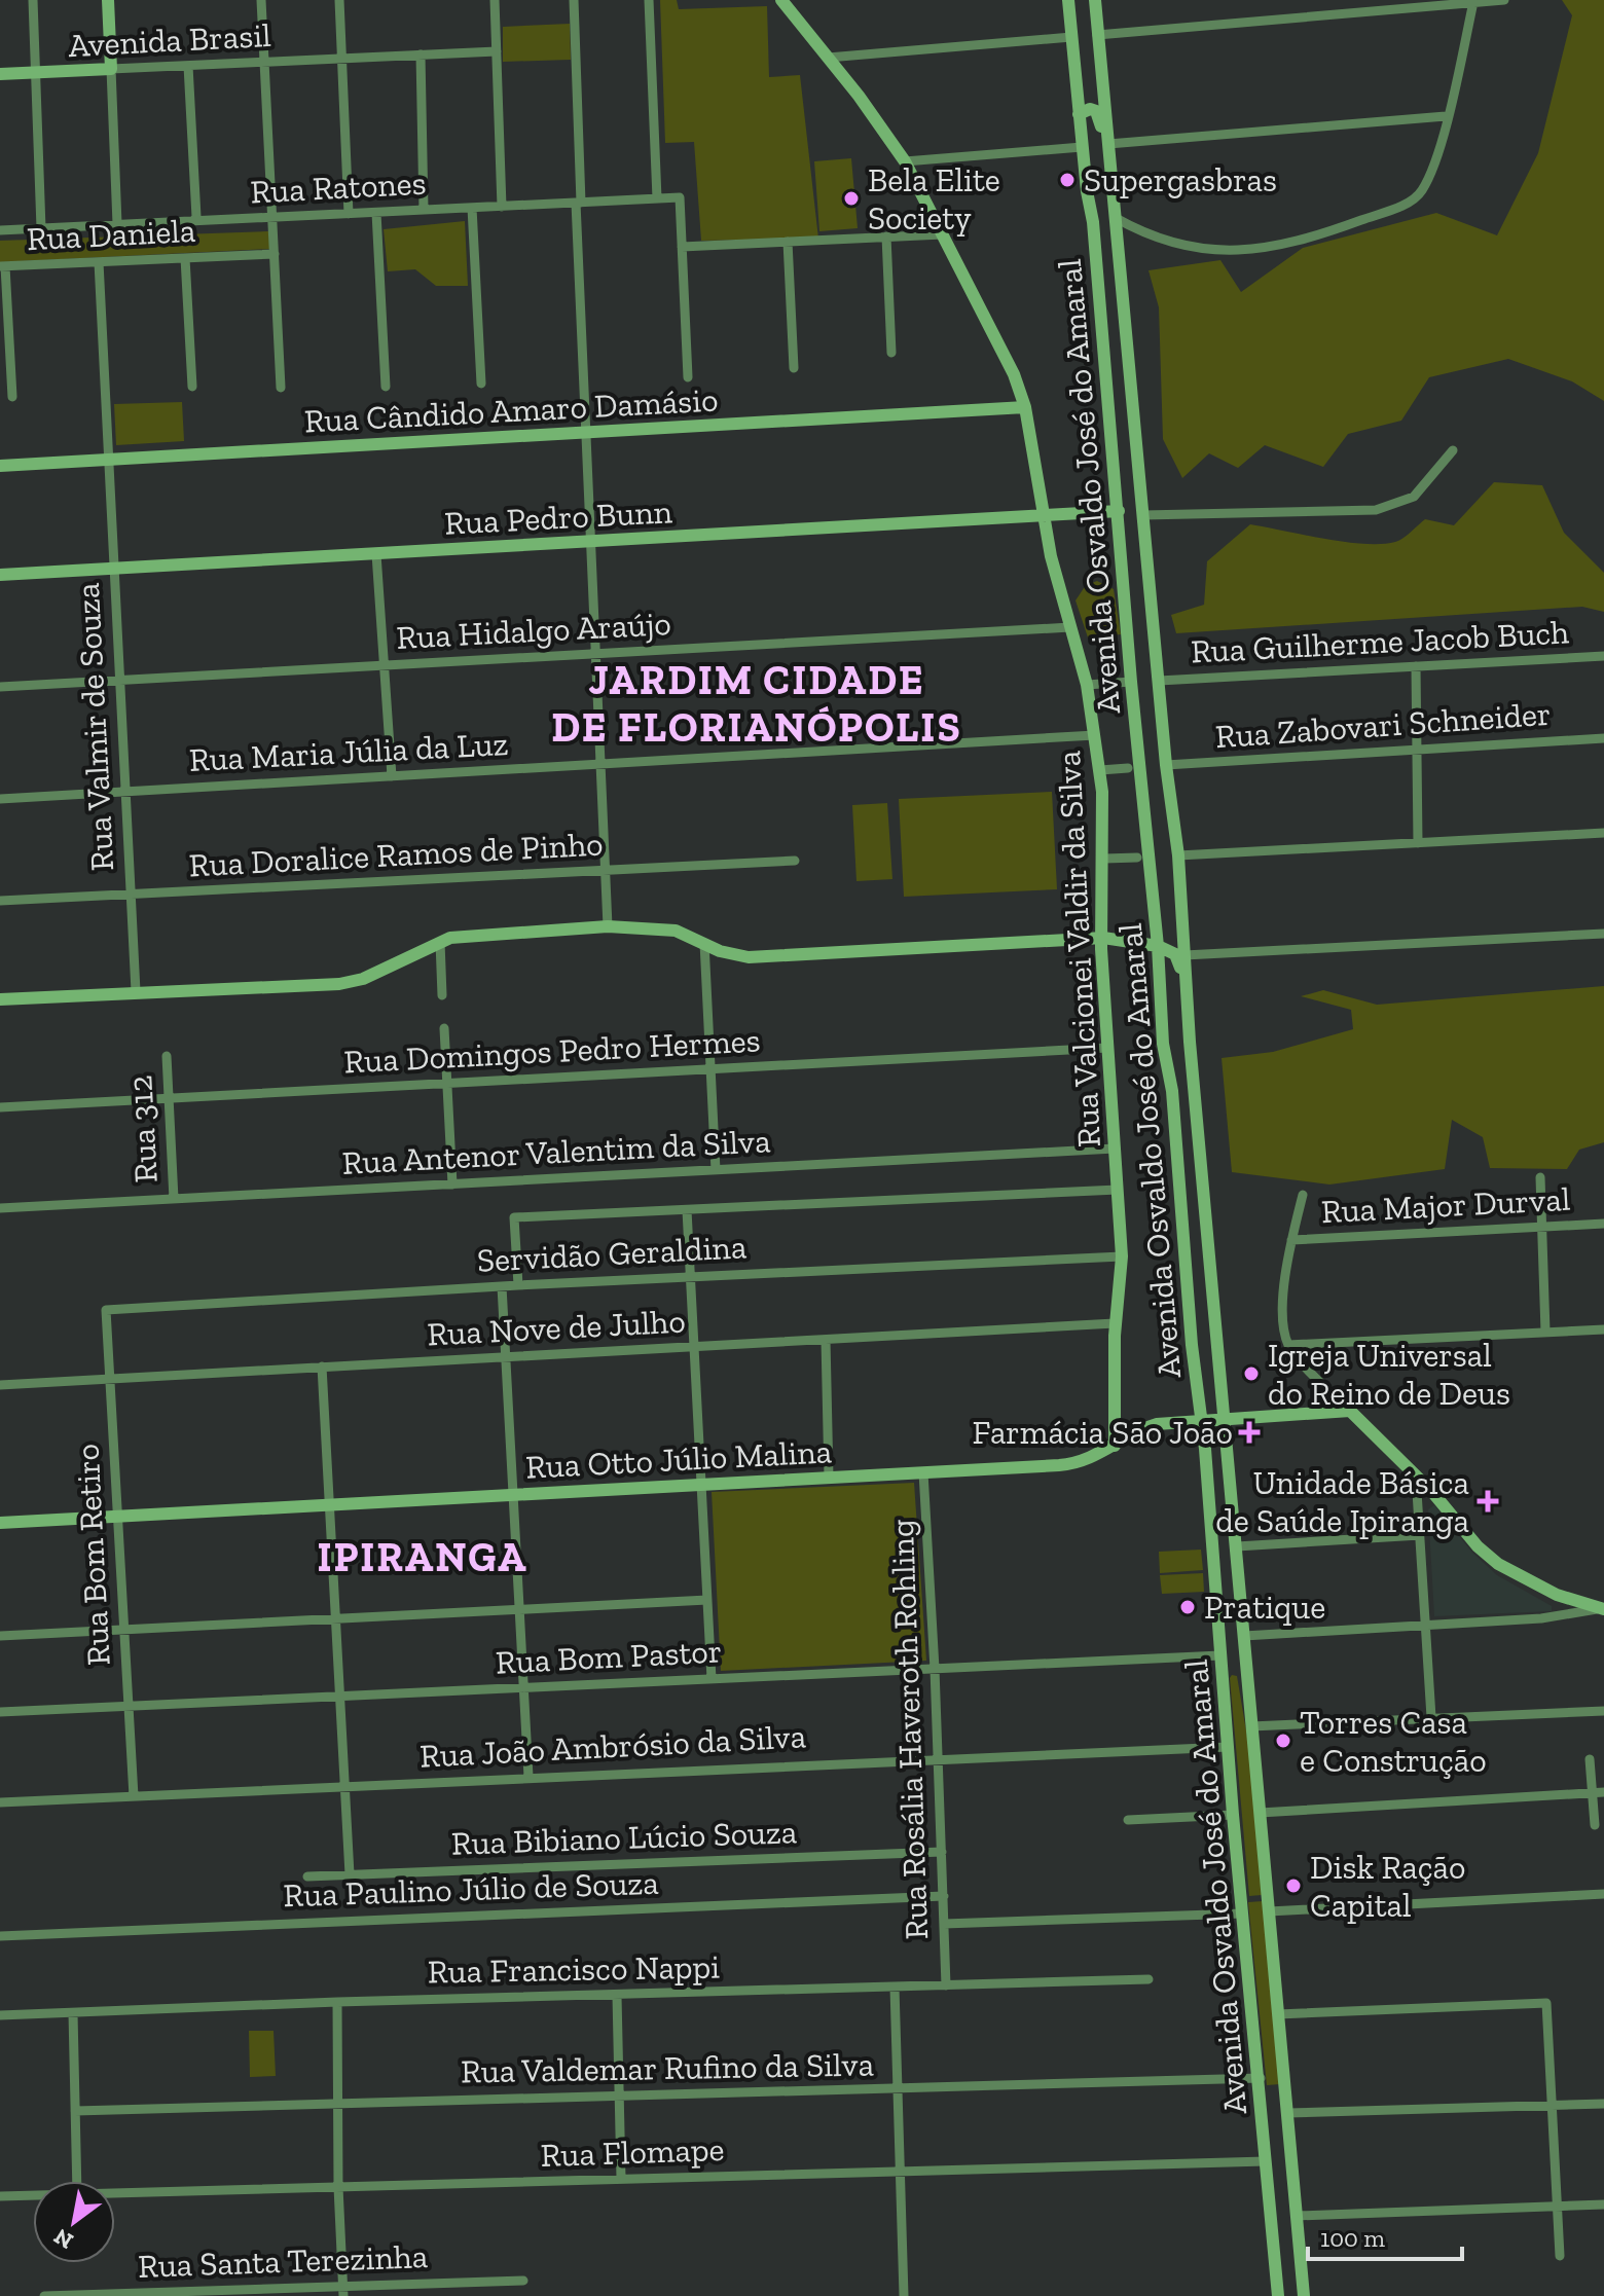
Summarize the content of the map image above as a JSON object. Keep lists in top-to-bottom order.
{
  "streets": {
    "main road": [
      "Avenida Brasil",
      "Rua Cândido Amaro Damásio",
      "Avenida Osvaldo José do Amaral",
      "Rua Pedro Bunn",
      "Rua Valcionei Valdir da Silva",
      "Rua Otto Júlio Malina"
    ],
    "street": [
      "Rua Ratones",
      "Rua Daniela",
      "Rua Hidalgo Araújo",
      "Rua Guilherme Jacob Buch",
      "Rua Zabovari Schneider",
      "Rua Valmir de Souza",
      "Rua Maria Júlia da Luz",
      "Rua Doralice Ramos de Pinho",
      "Rua Domingos Pedro Hermes",
      "Rua 312",
      "Rua Antenor Valentim da Silva",
      "Rua Major Durval",
      "Servidão Geraldina",
      "Rua Nove de Julho",
      "Rua Bom Retiro",
      "Rua Bom Pastor",
      "Rua Rosália Haveroth Rohling",
      "Rua João Ambrósio da Silva",
      "Rua Bibiano Lúcio Souza",
      "Rua Paulino Júlio de Souza",
      "Rua Francisco Nappi",
      "Rua Valdemar Rufino da Silva",
      "Rua Flomape",
      "Rua Santa Terezinha"
    ]
  },
  "crossings": [
    ["Rua Daniela", "Rua Valmir de Souza"],
    ["Rua Cândido Amaro Damásio", "Rua Valmir de Souza"],
    ["Rua Cândido Amaro Damásio", "Rua Valcionei Valdir da Silva"],
    ["Avenida Osvaldo José do Amaral", "Rua Pedro Bunn"],
    ["Avenida Osvaldo José do Amaral", "Rua Guilherme Jacob Buch"],
    ["Avenida Osvaldo José do Amaral", "Rua Zabovari Schneider"],
    ["Avenida Osvaldo José do Amaral", "Rua Otto Júlio Malina"],
    ["Avenida Osvaldo José do Amaral", "Rua Bom Pastor"],
    ["Avenida Osvaldo José do Amaral", "Rua João Ambrósio da Silva"],
    ["Avenida Osvaldo José do Amaral", "Rua Valdemar Rufino da Silva"],
    ["Avenida Osvaldo José do Amaral", "Rua Flomape"],
    ["Rua Pedro Bunn", "Rua Valmir de Souza"],
    ["Rua Pedro Bunn", "Rua Valcionei Valdir da Silva"],
    ["Rua Hidalgo Araújo", "Rua Valmir de Souza"],
    ["Rua Hidalgo Araújo", "Rua Valcionei Valdir da Silva"],
    ["Rua Valmir de Souza", "Rua Maria Júlia da Luz"],
    ["Rua Valmir de Souza", "Rua Doralice Ramos de Pinho"],
    ["Rua Maria Júlia da Luz", "Rua Valcionei Valdir da Silva"],
    ["Rua Valcionei Valdir da Silva", "Rua Domingos Pedro Hermes"],
    ["Rua Valcionei Valdir da Silva", "Rua Antenor Valentim da Silva"],
    ["Rua Valcionei Valdir da Silva", "Servidão Geraldina"],
    ["Rua Valcionei Valdir da Silva", "Rua Nove de Julho"],
    ["Rua Valcionei Valdir da Silva", "Rua Otto Júlio Malina"],
    ["Rua Domingos Pedro Hermes", "Rua 312"],
    ["Rua 312", "Rua Antenor Valentim da Silva"],
    ["Servidão Geraldina", "Rua Bom Retiro"],
    ["Rua Nove de Julho", "Rua Bom Retiro"],
    ["Rua Otto Júlio Malina", "Rua Bom Retiro"],
    ["Rua Otto Júlio Malina", "Rua Rosália Haveroth Rohling"],
    ["Rua Bom Retiro", "Rua Bom Pastor"],
    ["Rua Bom Retiro", "Rua João Ambrósio da Silva"],
    ["Rua Bom Pastor", "Rua Rosália Haveroth Rohling"],
    ["Rua Rosália Haveroth Rohling", "Rua João Ambrósio da Silva"],
    ["Rua Rosália Haveroth Rohling", "Rua Bibiano Lúcio Souza"],
    ["Rua Rosália Haveroth Rohling", "Rua Paulino Júlio de Souza"],
    ["Rua Rosália Haveroth Rohling", "Rua Francisco Nappi"]
  ],
  "districts": ["JARDIM CIDADE DE FLORIANÓPOLIS", "IPIRANGA"],
  "places": {
    "other": [
      "Supergasbras",
      "Bela Elite Society",
      "Igreja Universal do Reino de Deus",
      "Pratique",
      "Torres Casa e Construção",
      "Disk Ração Capital"
    ],
    "health": ["Farmácia São João", "Unidade Básica de Saúde Ipiranga"]
  },
  "scale_bar": "100 m",
  "north": "bottom left"
}
